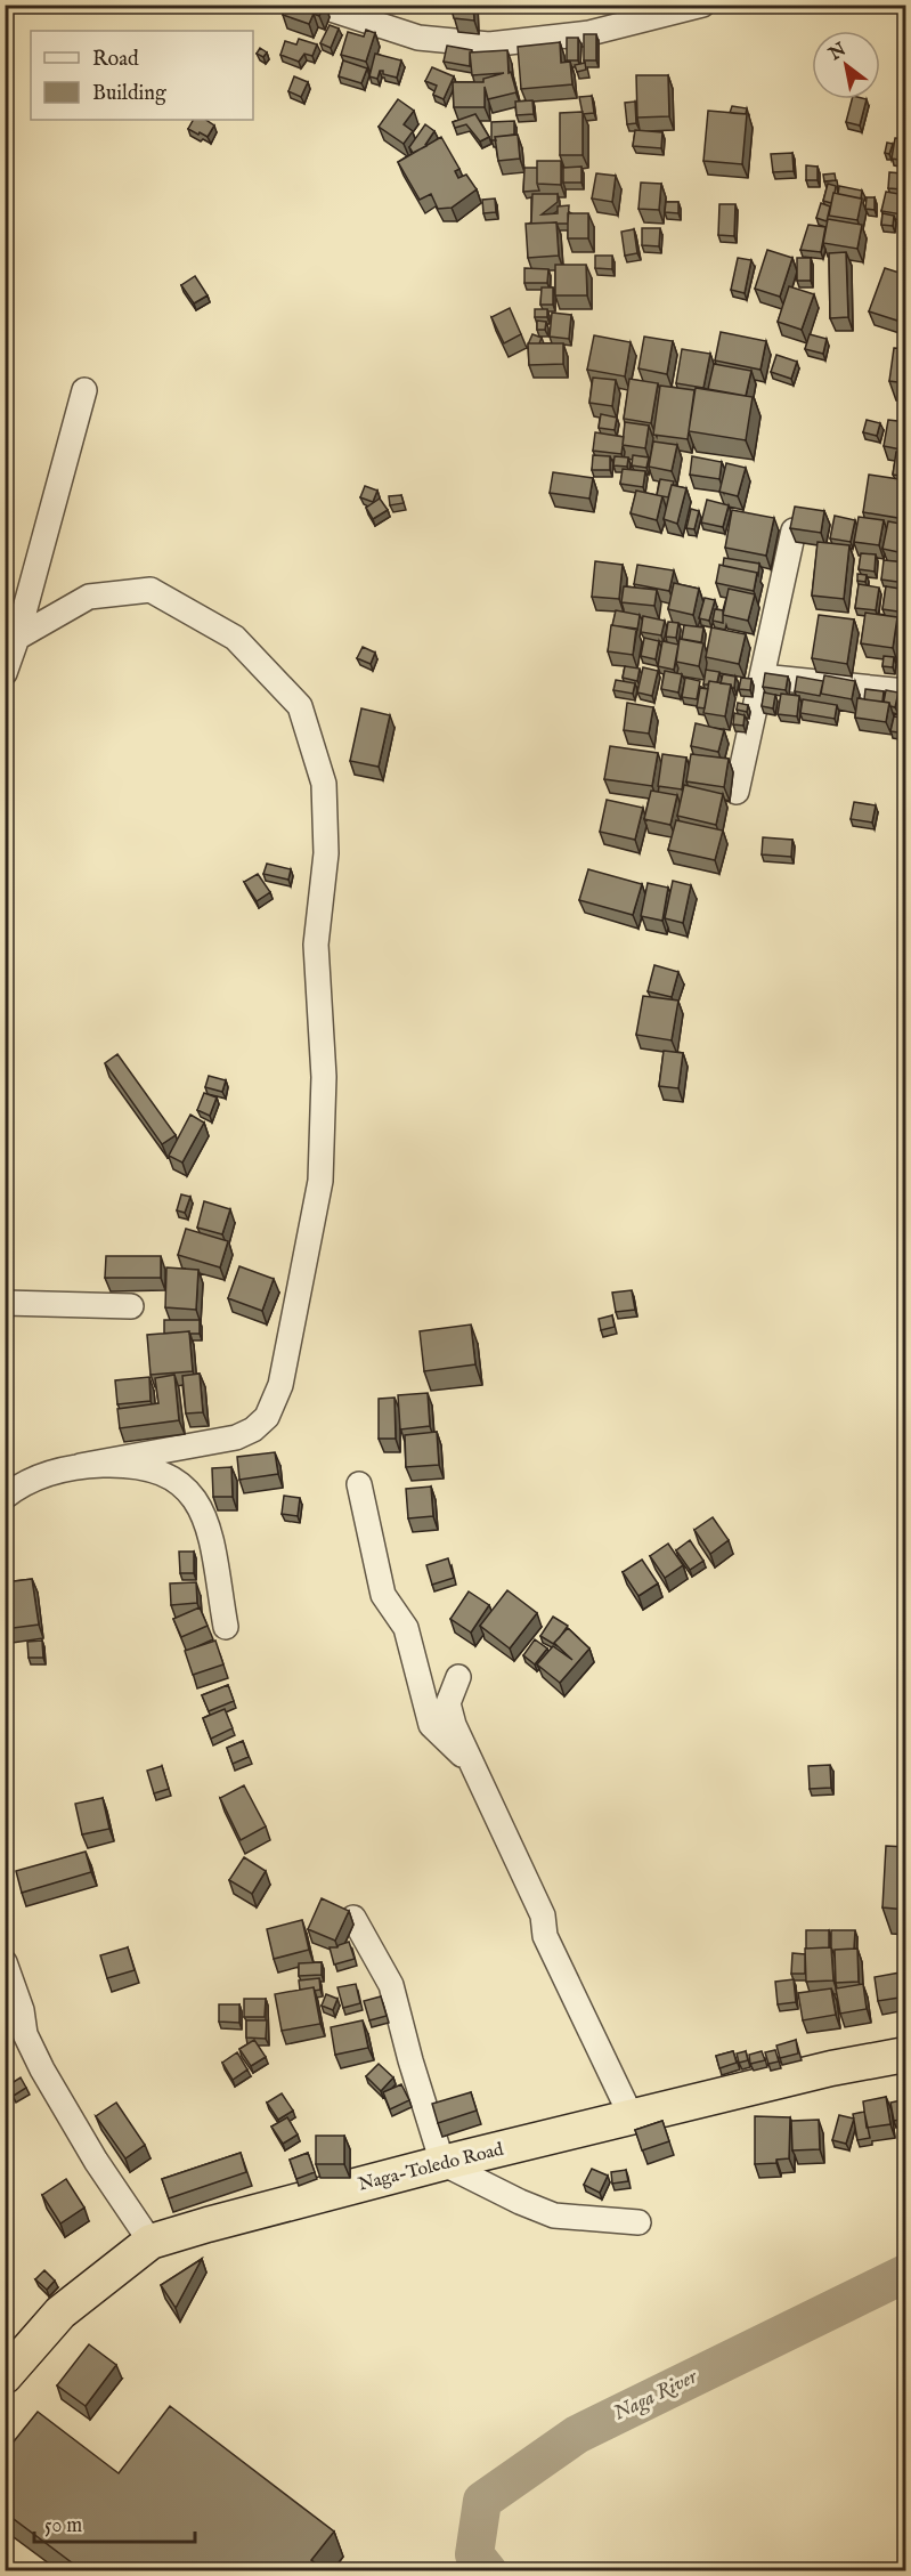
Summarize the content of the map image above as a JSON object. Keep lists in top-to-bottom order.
{
  "streets": {
    "highway": ["Naga-Toledo Road"]
  },
  "water": ["Naga River"],
  "legend": ["Road", "Building"],
  "scale_bar": "50 m",
  "north": "top left"
}
